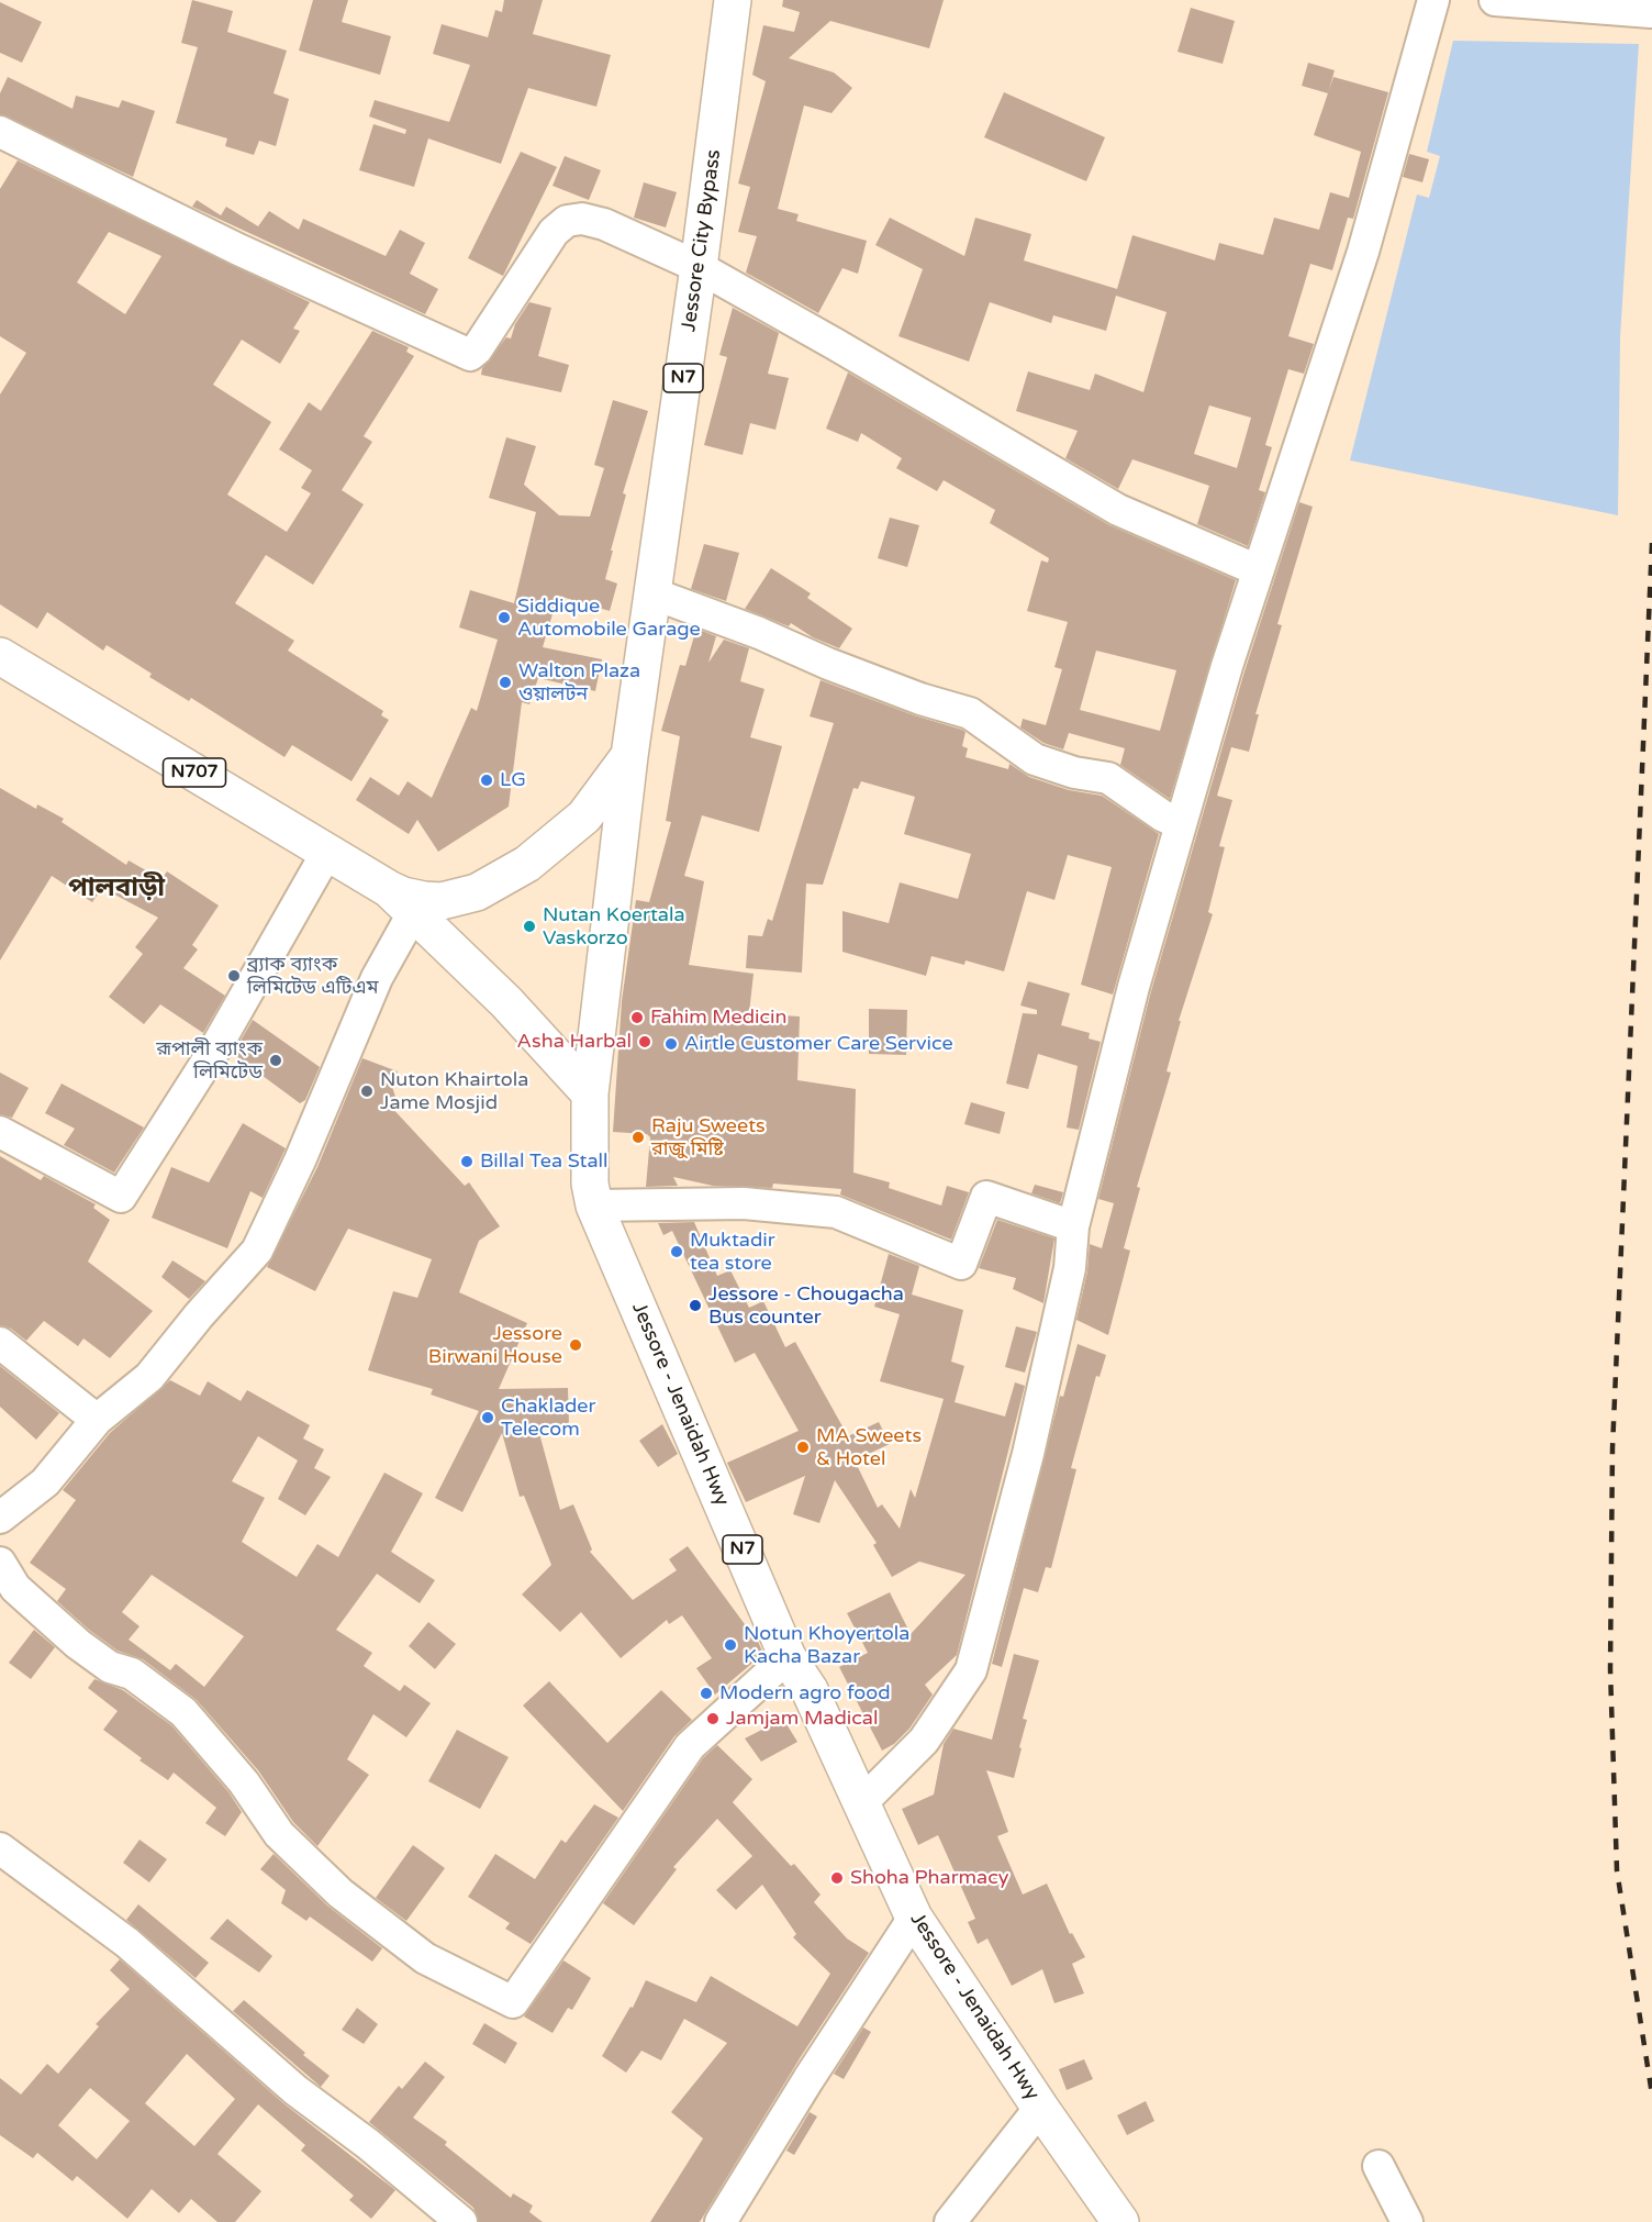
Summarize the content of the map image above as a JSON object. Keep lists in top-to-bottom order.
{
  "streets": {
    "highway": [
      "Jessore City Bypass",
      "N7",
      "N707",
      "Jessore - Jenaidah Hwy"
    ]
  },
  "crossings": [
    ["Jessore City Bypass", "N7"],
    ["N7", "N707"],
    ["N7", "Jessore - Jenaidah Hwy"]
  ],
  "districts": ["পালবাড়ী"],
  "places": [
    "Siddique Automobile Garage",
    "Walton Plaza ওয়ালটন",
    "LG",
    "Nutan Koertala Vaskorzo",
    "ব্র্যাক ব্যাংক লিমিটেড এটিএম",
    "Fahim Medicin",
    "Asha Harbal",
    "Airtle Customer Care Service",
    "রূপালী ব্যাংক লিমিটেড",
    "Nuton Khairtola Jame Mosjid",
    "Raju Sweets রাজু মিষ্টি",
    "Billal Tea Stall",
    "Muktadir tea store",
    "Jessore - Chougacha Bus counter",
    "Jessore Birwani House",
    "Chaklader Telecom",
    "MA Sweets & Hotel",
    "Notun Khoyertola Kacha Bazar",
    "Modern agro food",
    "Jamjam Madical",
    "Shoha Pharmacy"
  ]
}
